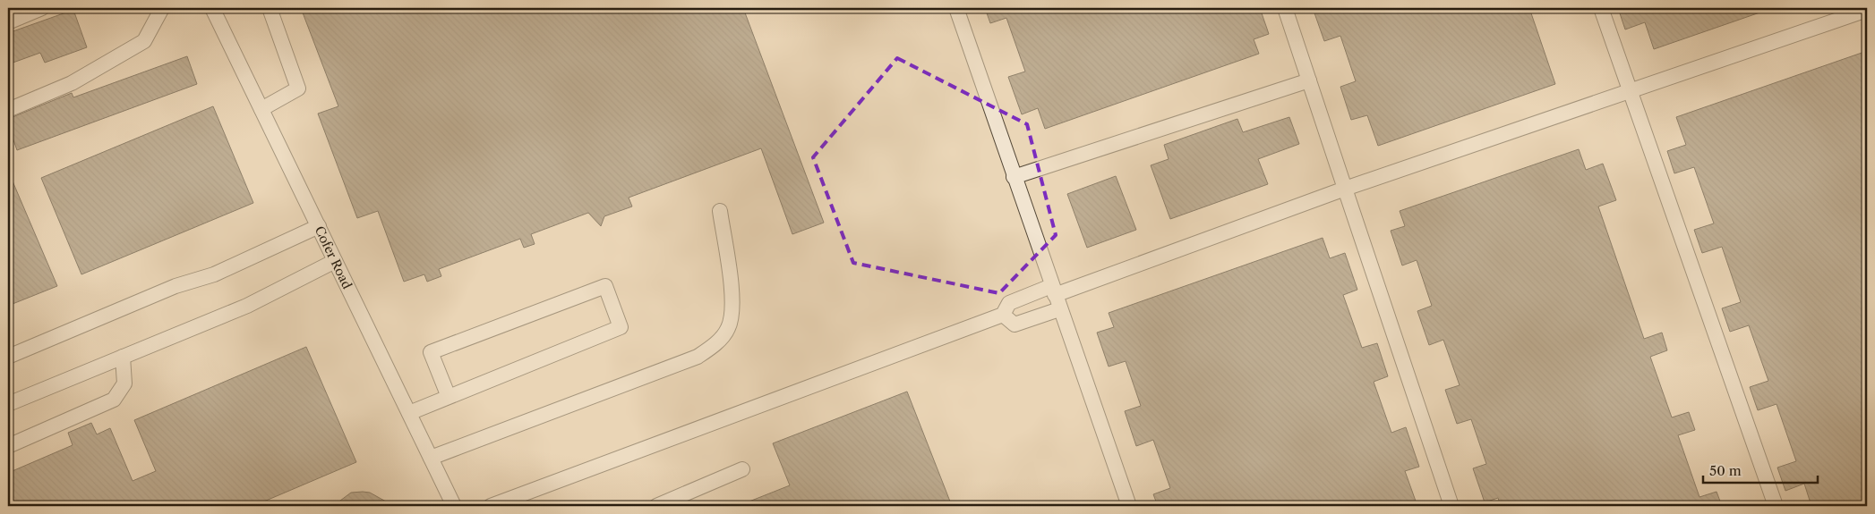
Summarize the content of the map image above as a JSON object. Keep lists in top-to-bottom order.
{
  "streets": {
    "street": ["Cofer Road"]
  },
  "scale_bar": "50 m"
}
